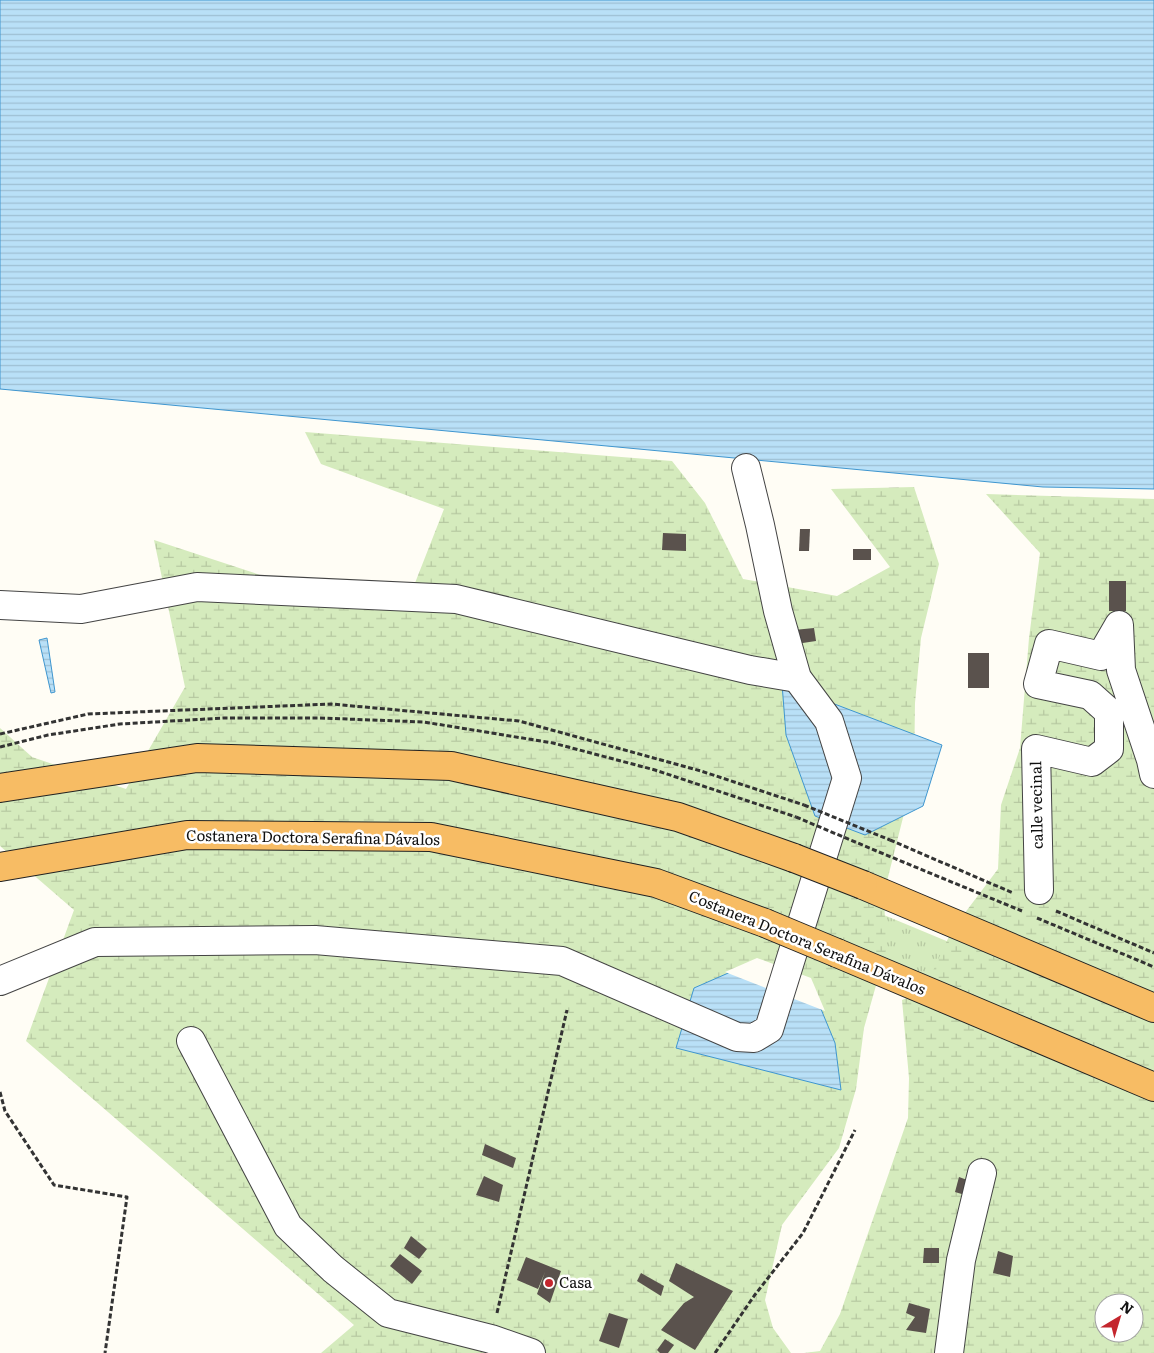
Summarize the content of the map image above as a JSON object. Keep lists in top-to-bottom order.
{
  "streets": {
    "highway": ["Costanera Doctora Serafina Dávalos"],
    "street": ["calle vecinal"]
  },
  "places": ["Casa"],
  "north": "top right"
}
